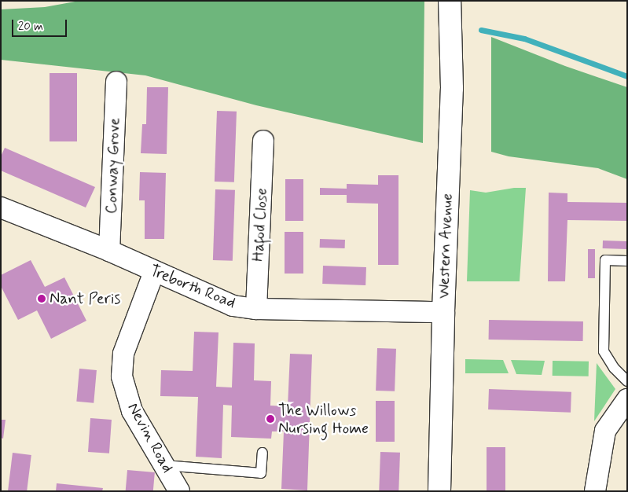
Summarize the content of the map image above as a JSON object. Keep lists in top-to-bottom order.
{
  "streets": {
    "street": [
      "Conway Grove",
      "Hafod Close",
      "Western Avenue",
      "Treborth Road",
      "Nevin Road"
    ]
  },
  "crossings": [
    ["Conway Grove", "Treborth Road"],
    ["Hafod Close", "Treborth Road"],
    ["Western Avenue", "Treborth Road"],
    ["Treborth Road", "Nevin Road"]
  ],
  "places": ["Nant Peris", "The Willows Nursing Home"],
  "scale_bar": "20 m"
}
